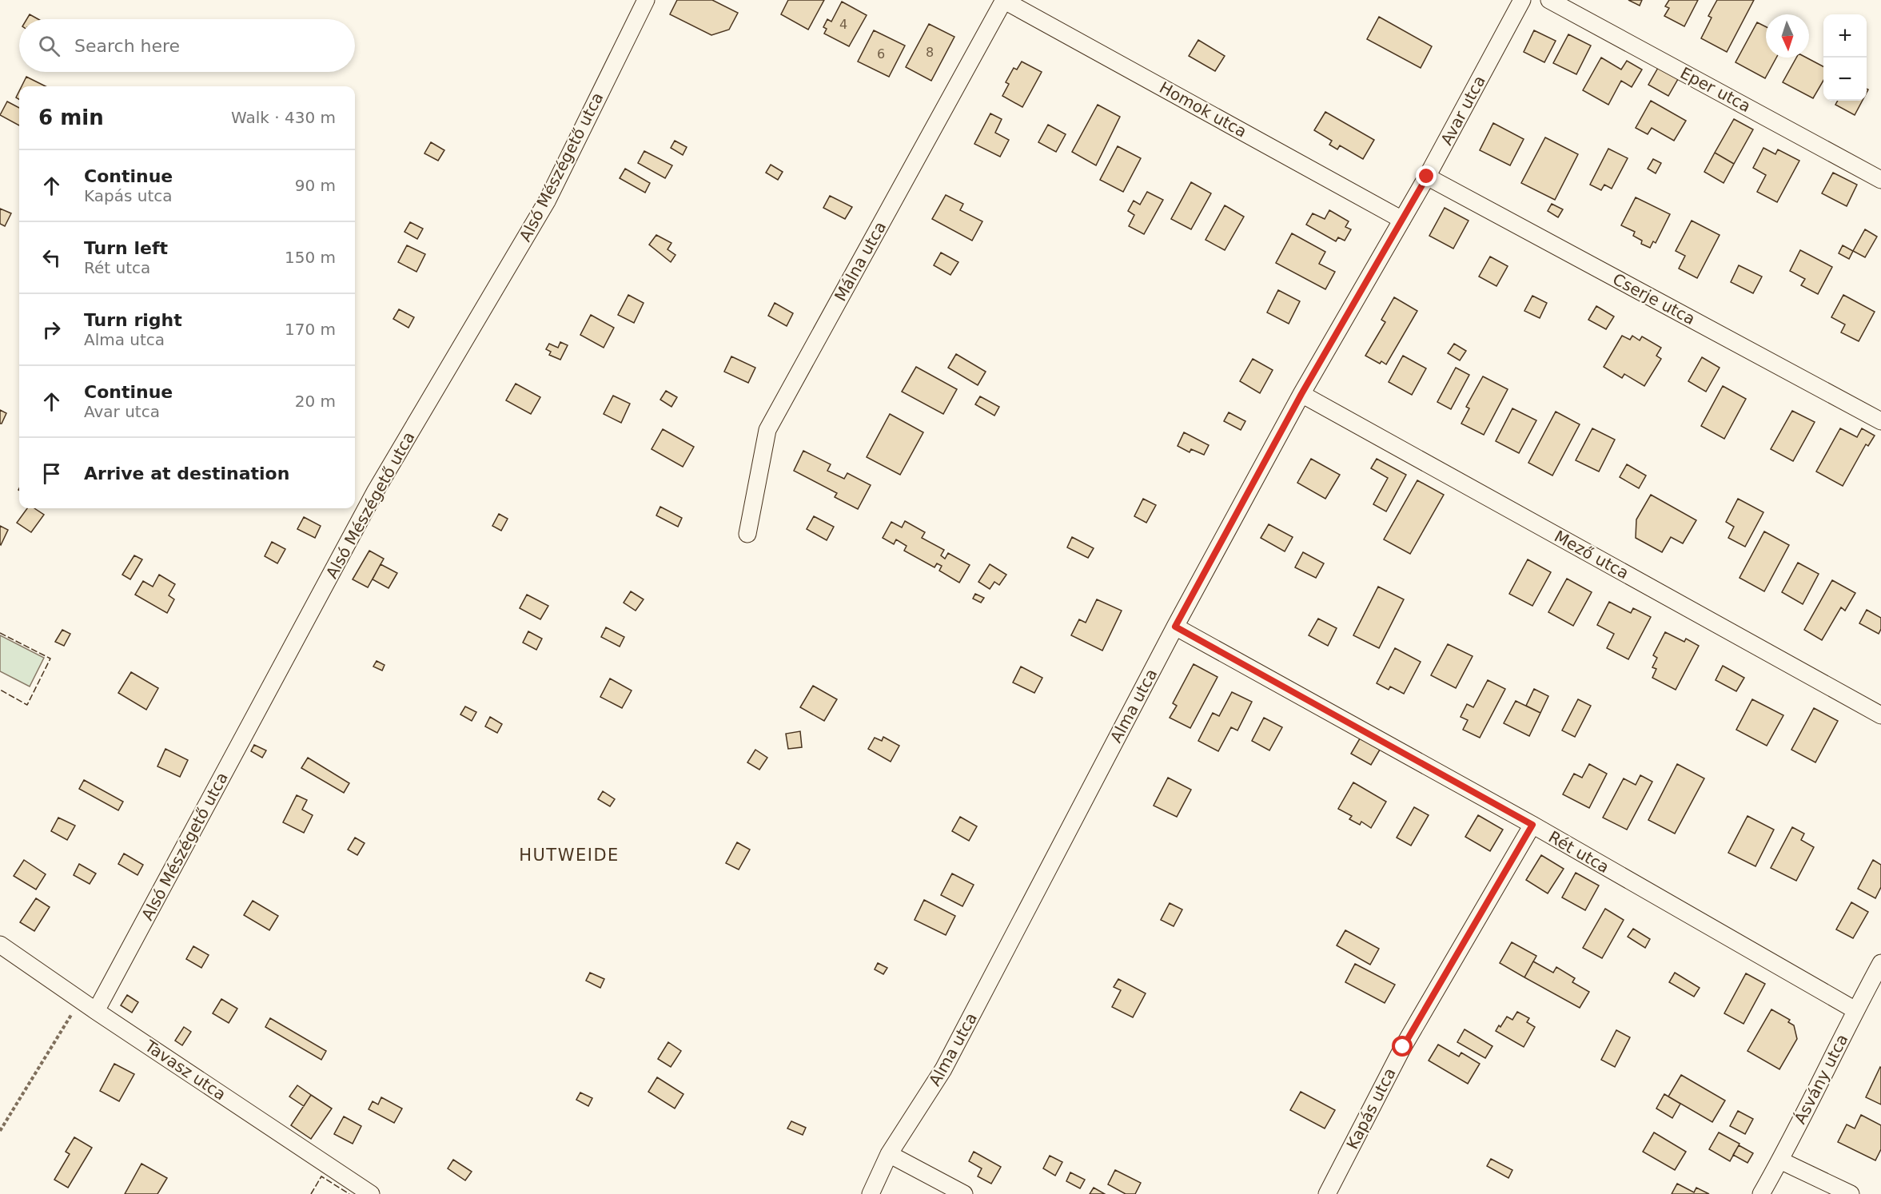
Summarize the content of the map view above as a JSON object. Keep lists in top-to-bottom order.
{
  "streets": {
    "street": [
      "Eper utca",
      "Homok utca",
      "Avar utca",
      "Alsó Mészégető utca",
      "Málna utca",
      "Cserje utca",
      "Mező utca",
      "Alma utca",
      "Rét utca",
      "Tavasz utca",
      "Ásvány utca",
      "Kapás utca"
    ]
  },
  "crossings": [
    ["Homok utca", "Avar utca"],
    ["Homok utca", "Málna utca"],
    ["Homok utca", "Alma utca"],
    ["Avar utca", "Cserje utca"],
    ["Avar utca", "Alma utca"],
    ["Alsó Mészégető utca", "Tavasz utca"],
    ["Mező utca", "Alma utca"],
    ["Alma utca", "Rét utca"],
    ["Rét utca", "Ásvány utca"],
    ["Rét utca", "Kapás utca"]
  ],
  "districts": ["HUTWEIDE"],
  "house_numbers": ["4", "8", "6"],
  "north": "bottom",
  "page": {
    "map_buttons": ["+", "−"],
    "search": "Search here",
    "heading": ["6 min", "Walk · 430 m"],
    "list": [
      ["Continue", "Kapás utca", "90 m"],
      ["Turn left", "Rét utca", "150 m"],
      ["Turn right", "Alma utca", "170 m"],
      ["Continue", "Avar utca", "20 m"],
      "Arrive at destination"
    ]
  }
}
